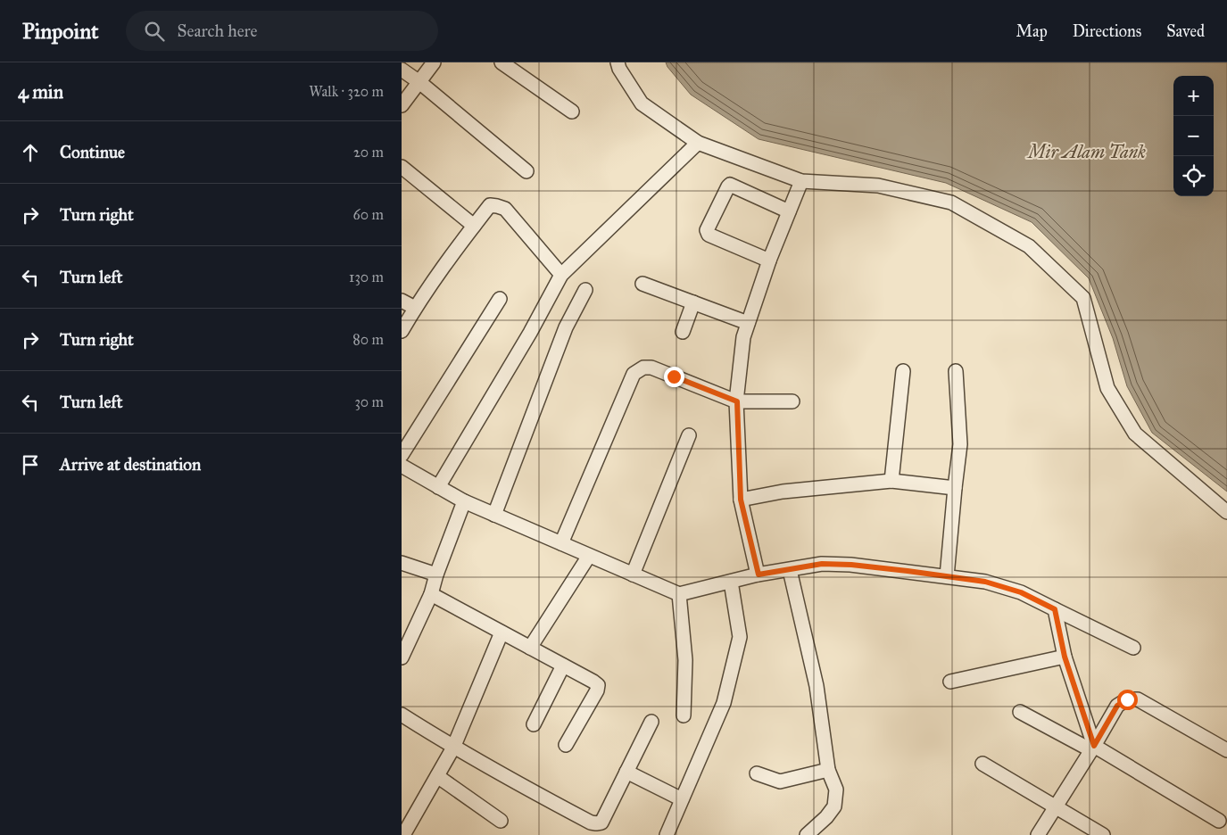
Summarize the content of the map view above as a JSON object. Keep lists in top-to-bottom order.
{
  "water": ["Mir Alam Tank"],
  "page": {
    "header": "Pinpoint",
    "search": "Search here",
    "nav": ["Map", "Directions", "Saved"],
    "heading": ["4 min", "Walk · 320 m"],
    "map_buttons": ["+", "−"],
    "list": [
      ["Continue", "20 m"],
      ["Turn right", "60 m"],
      ["Turn left", "130 m"],
      ["Turn right", "80 m"],
      ["Turn left", "30 m"],
      "Arrive at destination"
    ]
  }
}
